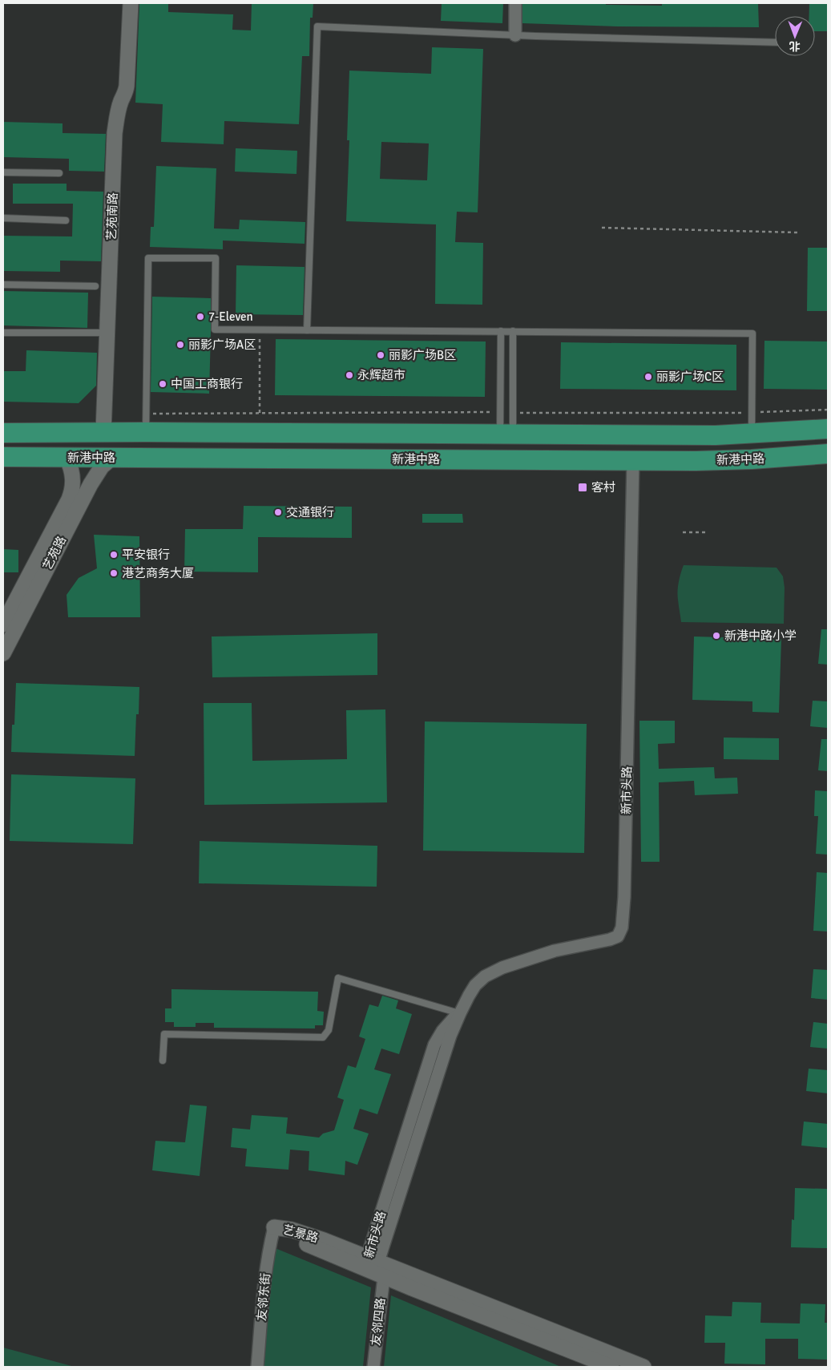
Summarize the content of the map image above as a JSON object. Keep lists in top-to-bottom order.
{
  "streets": {
    "main road": ["新港中路"],
    "street": [
      "艺苑南路",
      "艺苑路",
      "新市头路",
      "艺景路",
      "友邻东街",
      "友邻四路"
    ]
  },
  "crossings": [
    ["艺苑南路", "新港中路"],
    ["新港中路", "艺苑路"],
    ["新港中路", "新市头路"],
    ["新市头路", "艺景路"],
    ["艺景路", "友邻东街"],
    ["艺景路", "友邻四路"]
  ],
  "places": {
    "other": [
      "7-Eleven",
      "丽影广场A区",
      "丽影广场B区",
      "永辉超市",
      "丽影广场C区",
      "中国工商银行",
      "交通银行",
      "平安银行",
      "港艺商务大厦",
      "新港中路小学"
    ],
    "transit": ["客村"]
  },
  "north": "bottom"
}
